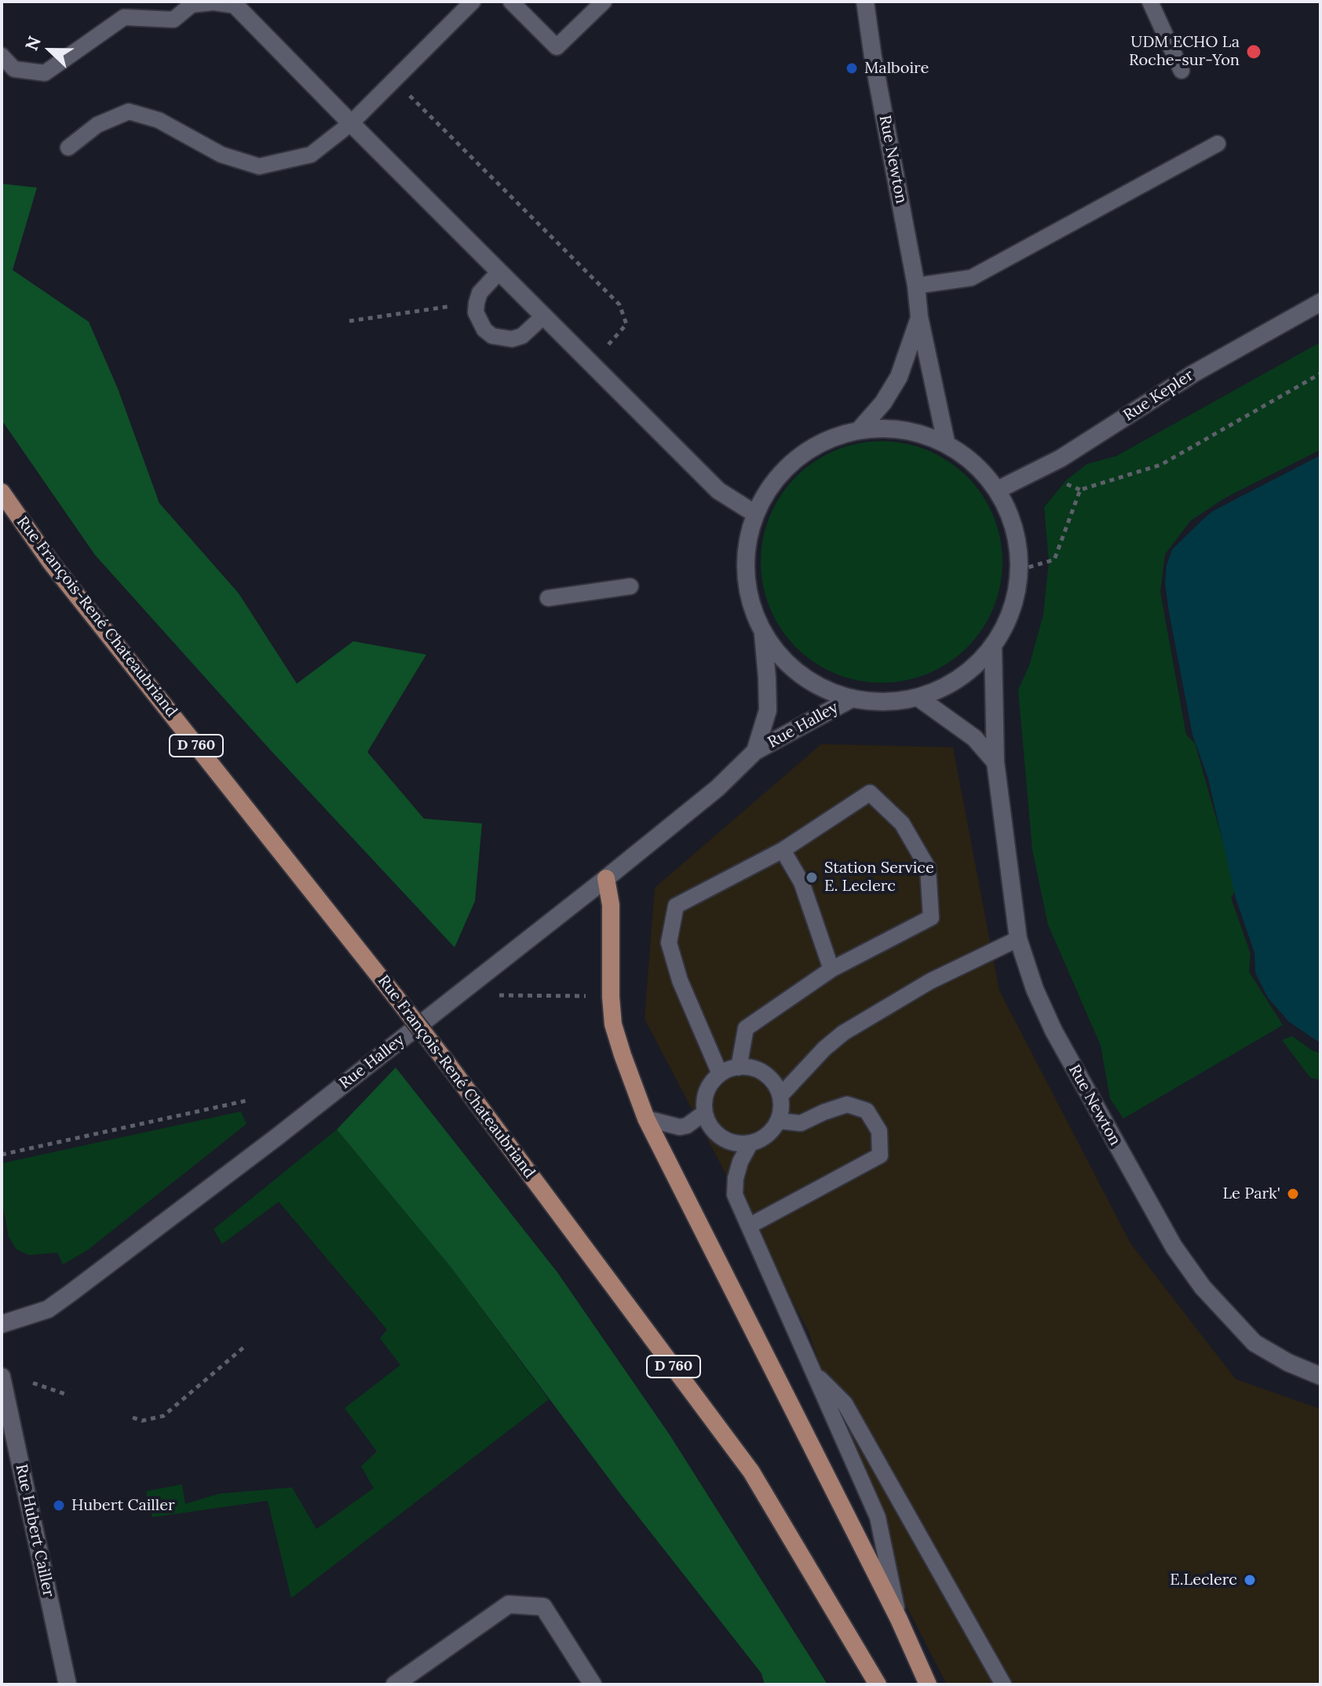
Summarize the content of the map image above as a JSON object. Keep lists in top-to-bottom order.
{
  "streets": {
    "main road": ["Rue François-René Chateaubriand", "D 760"],
    "street": [
      "Rue Newton",
      "Rue Kepler",
      "Rue Halley",
      "Rue Hubert Cailler"
    ]
  },
  "places": [
    "UDM ECHO La Roche-sur-Yon",
    "Malboire",
    "Station Service E. Leclerc",
    "Le Park'",
    "Hubert Cailler",
    "E.Leclerc"
  ],
  "north": "left"
}
